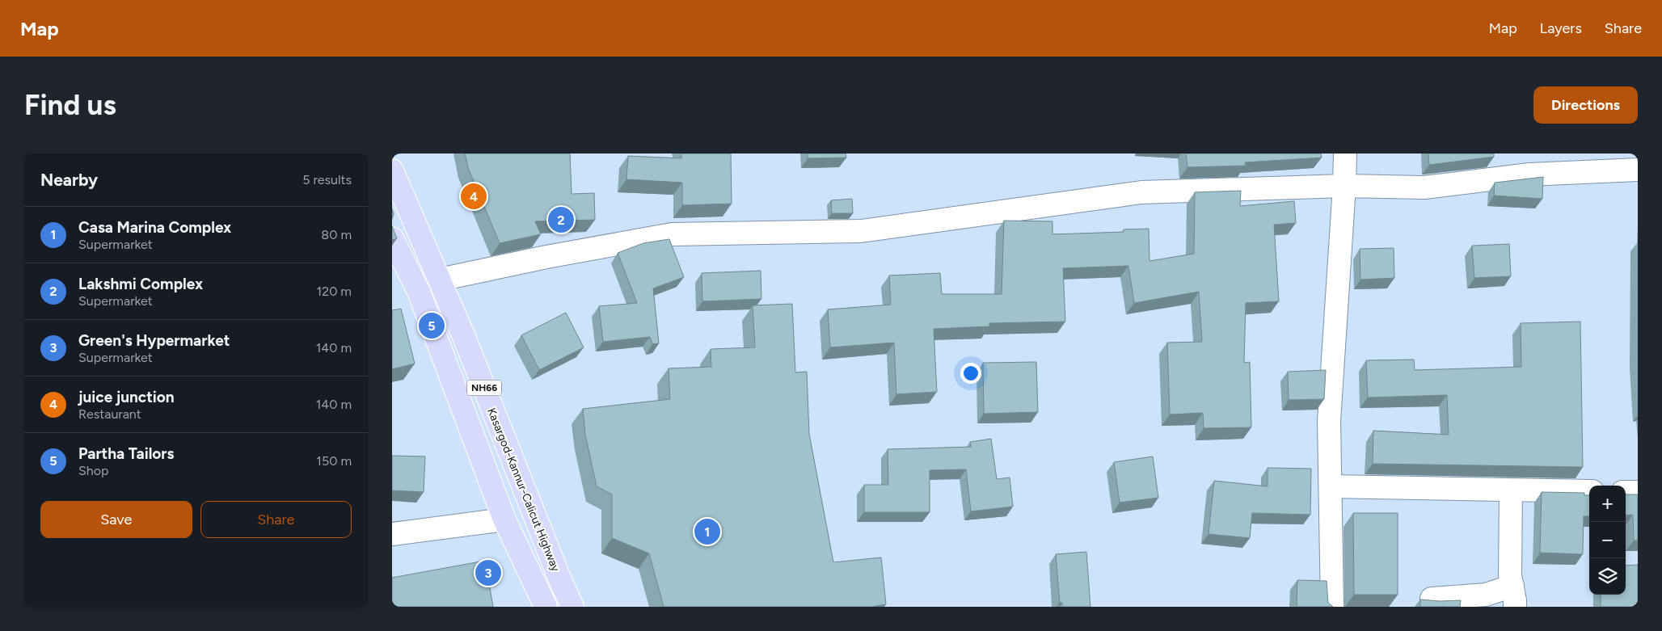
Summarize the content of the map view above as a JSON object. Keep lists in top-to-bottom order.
{
  "streets": {
    "highway": ["NH66", "Kasargod-Kannur-Calicut Highway"]
  },
  "page": {
    "header": "Map",
    "nav": ["Map", "Layers", "Share"],
    "buttons": [
      "Directions",
      ["Save", "Share"]
    ],
    "title": "Find us",
    "heading": ["Nearby", "5 results"],
    "pins": [
      "4",
      "2",
      "5",
      "1",
      "3"
    ],
    "list": [
      {
        "mark": "1",
        "name": "Casa Marina Complex",
        "note": "Supermarket",
        "value": "80 m"
      },
      {
        "mark": "2",
        "name": "Lakshmi Complex",
        "note": "Supermarket",
        "value": "120 m"
      },
      {
        "mark": "3",
        "name": "Green's Hypermarket",
        "note": "Supermarket",
        "value": "140 m"
      },
      {
        "mark": "4",
        "name": "juice junction",
        "note": "Restaurant",
        "value": "140 m"
      },
      {
        "mark": "5",
        "name": "Partha Tailors",
        "note": "Shop",
        "value": "150 m"
      }
    ],
    "map_buttons": ["+", "−"]
  }
}
